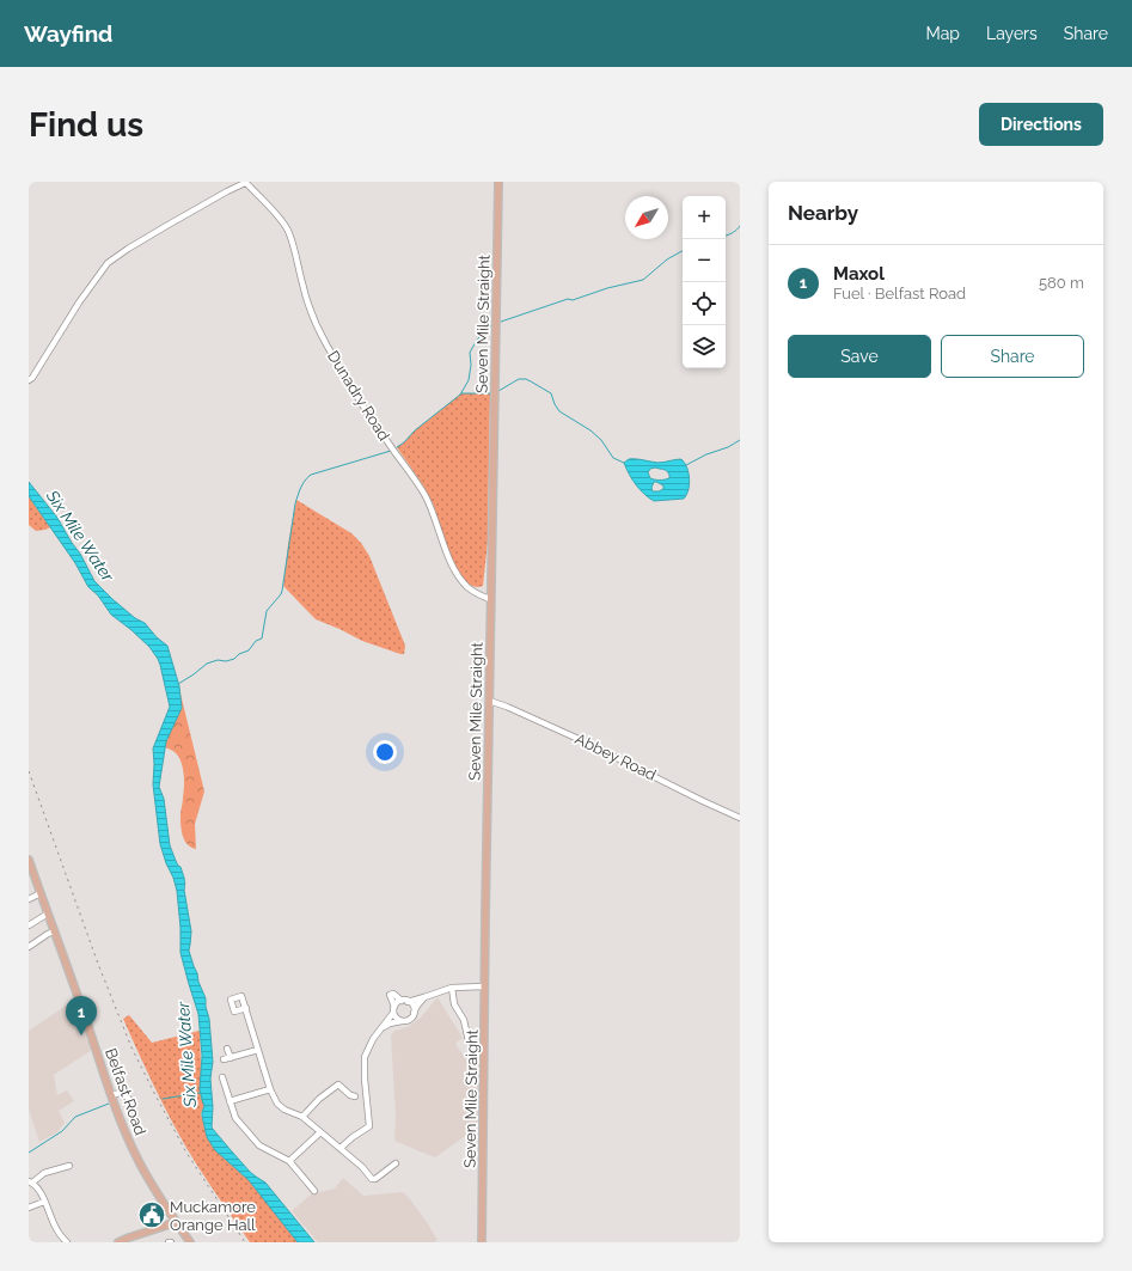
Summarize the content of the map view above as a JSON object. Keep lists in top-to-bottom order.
{
  "streets": {
    "main road": ["Seven Mile Straight", "Belfast Road"],
    "street": ["Dunadry Road", "Abbey Road"]
  },
  "crossings": [
    ["Seven Mile Straight", "Dunadry Road"],
    ["Seven Mile Straight", "Abbey Road"]
  ],
  "water": ["Six Mile Water"],
  "places": {
    "public building": ["Muckamore Orange Hall"]
  },
  "north": "bottom left",
  "page": {
    "header": "Wayfind",
    "nav": ["Map", "Layers", "Share"],
    "buttons": [
      "Directions",
      ["Save", "Share"]
    ],
    "title": "Find us",
    "heading": "Nearby",
    "map_buttons": ["+", "−"],
    "list": [
      {
        "mark": "1",
        "name": "Maxol",
        "note": "Fuel · Belfast Road",
        "value": "580 m"
      }
    ],
    "pins": "1"
  }
}
